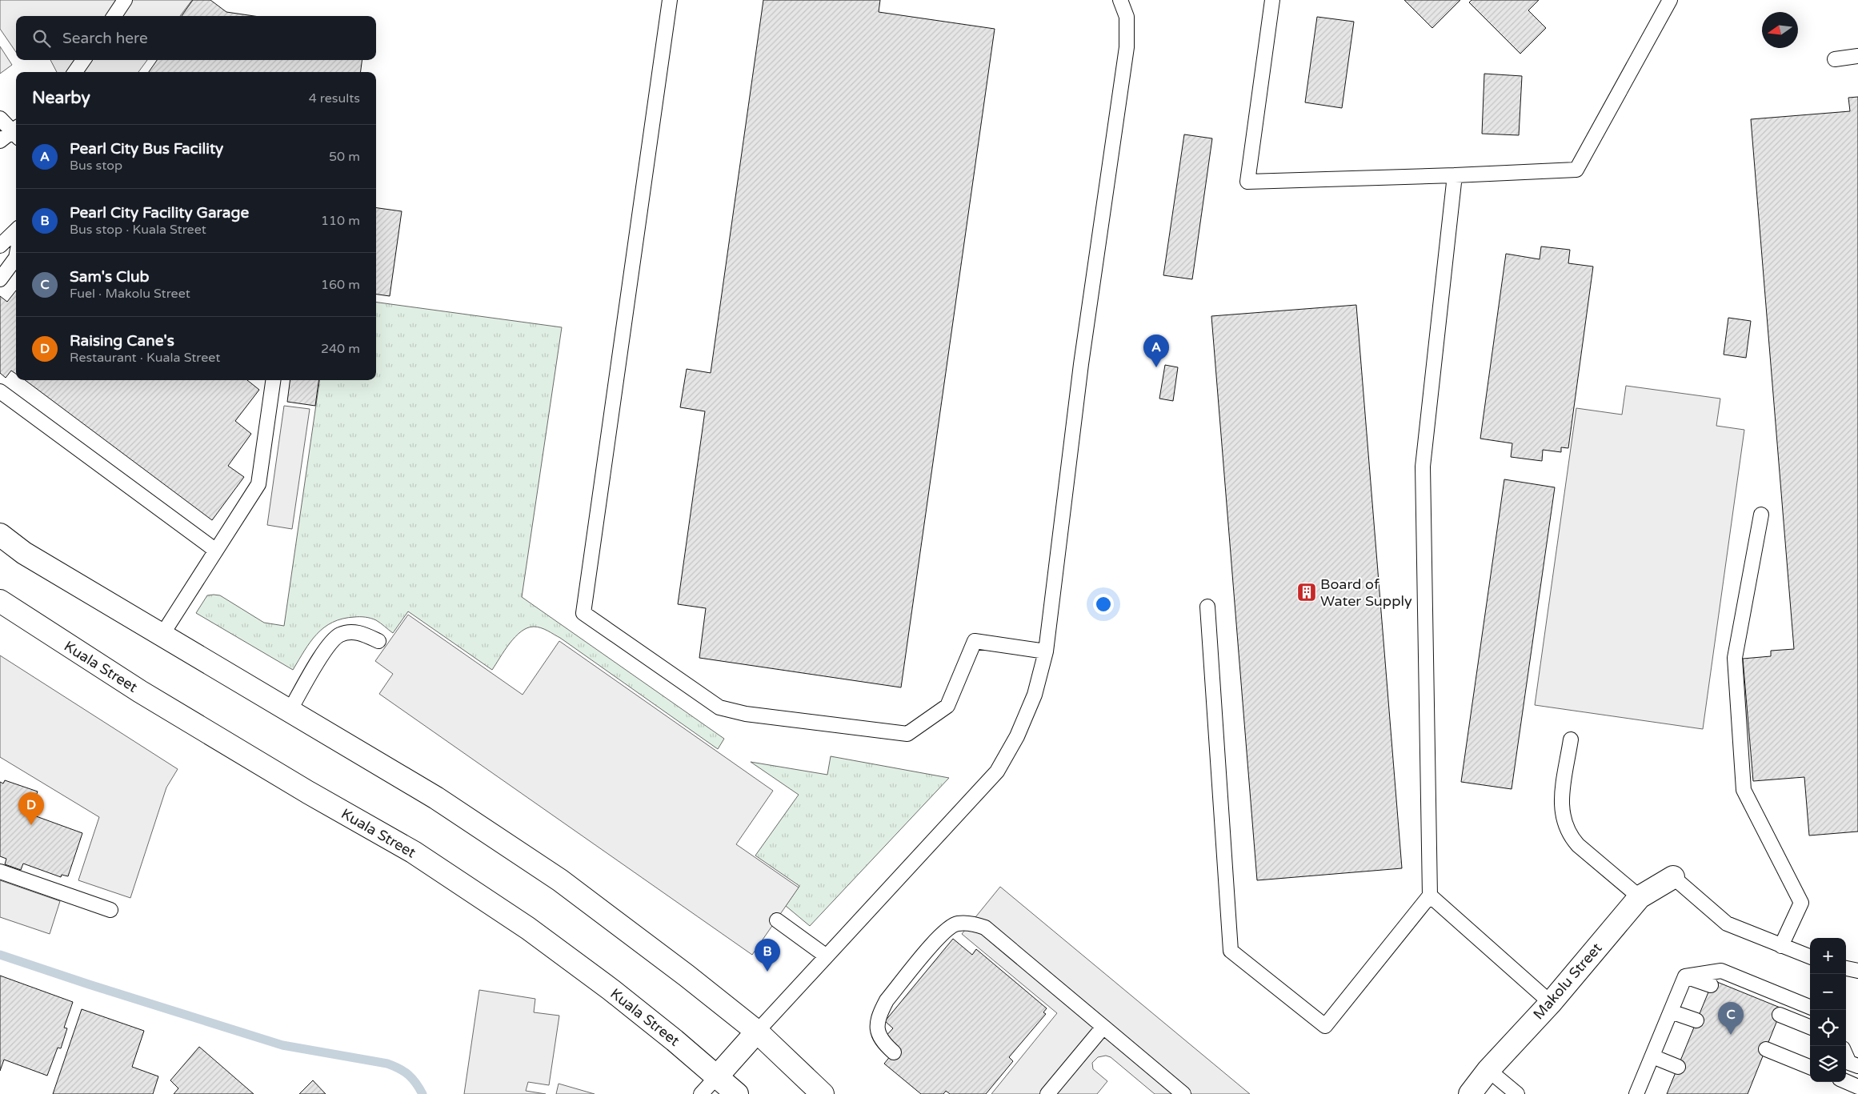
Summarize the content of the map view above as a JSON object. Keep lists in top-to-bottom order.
{
  "streets": {
    "main road": ["Kuala Street", "Makolu Street"]
  },
  "places": {
    "building": ["Board of Water Supply"]
  },
  "north": "left",
  "page": {
    "search": "Search here",
    "heading": ["Nearby", "4 results"],
    "list": [
      {
        "mark": "A",
        "name": "Pearl City Bus Facility",
        "note": "Bus stop",
        "value": "50 m"
      },
      {
        "mark": "B",
        "name": "Pearl City Facility Garage",
        "note": "Bus stop · Kuala Street",
        "value": "110 m"
      },
      {
        "mark": "C",
        "name": "Sam's Club",
        "note": "Fuel · Makolu Street",
        "value": "160 m"
      },
      {
        "mark": "D",
        "name": "Raising Cane's",
        "note": "Restaurant · Kuala Street",
        "value": "240 m"
      }
    ],
    "pins": [
      "A",
      "D",
      "B",
      "C"
    ],
    "map_buttons": ["+", "−"]
  }
}
